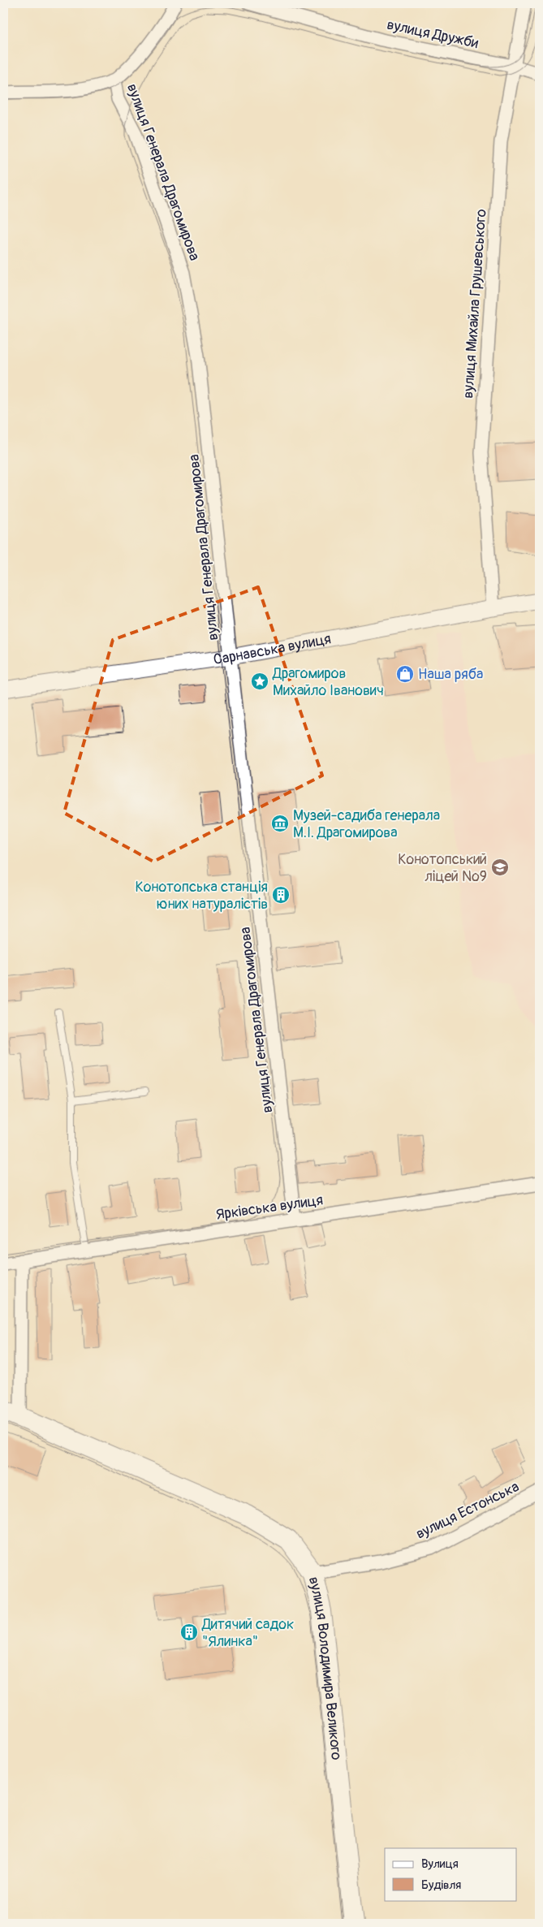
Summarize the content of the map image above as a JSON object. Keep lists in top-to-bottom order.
{
  "streets": {
    "main road": ["вулиця Володимира Великого"],
    "street": [
      "вулиця Дружби",
      "вулиця Генерала Драгомирова",
      "вулиця Михайла Грушевського",
      "Сарнавська вулиця",
      "Ярківська вулиця",
      "вулиця Естонська"
    ]
  },
  "crossings": [
    ["вулиця Дружби", "вулиця Михайла Грушевського"],
    ["вулиця Генерала Драгомирова", "Сарнавська вулиця"],
    ["вулиця Генерала Драгомирова", "Ярківська вулиця"],
    ["вулиця Михайла Грушевського", "Сарнавська вулиця"],
    ["вулиця Естонська", "вулиця Володимира Великого"]
  ],
  "places": {
    "shop": ["Наша ряба"],
    "place": ["Драгомиров Михайло Іванович"],
    "museum": ["Музей-садиба генерала М.І. Драгомирова"],
    "school or university": ["Конотопський ліцей №9"],
    "building": ["Конотопська станція юних натуралістів", "Дитячий садок \"Ялинка\""]
  },
  "legend": ["Вулиця", "Будівля"]
}
